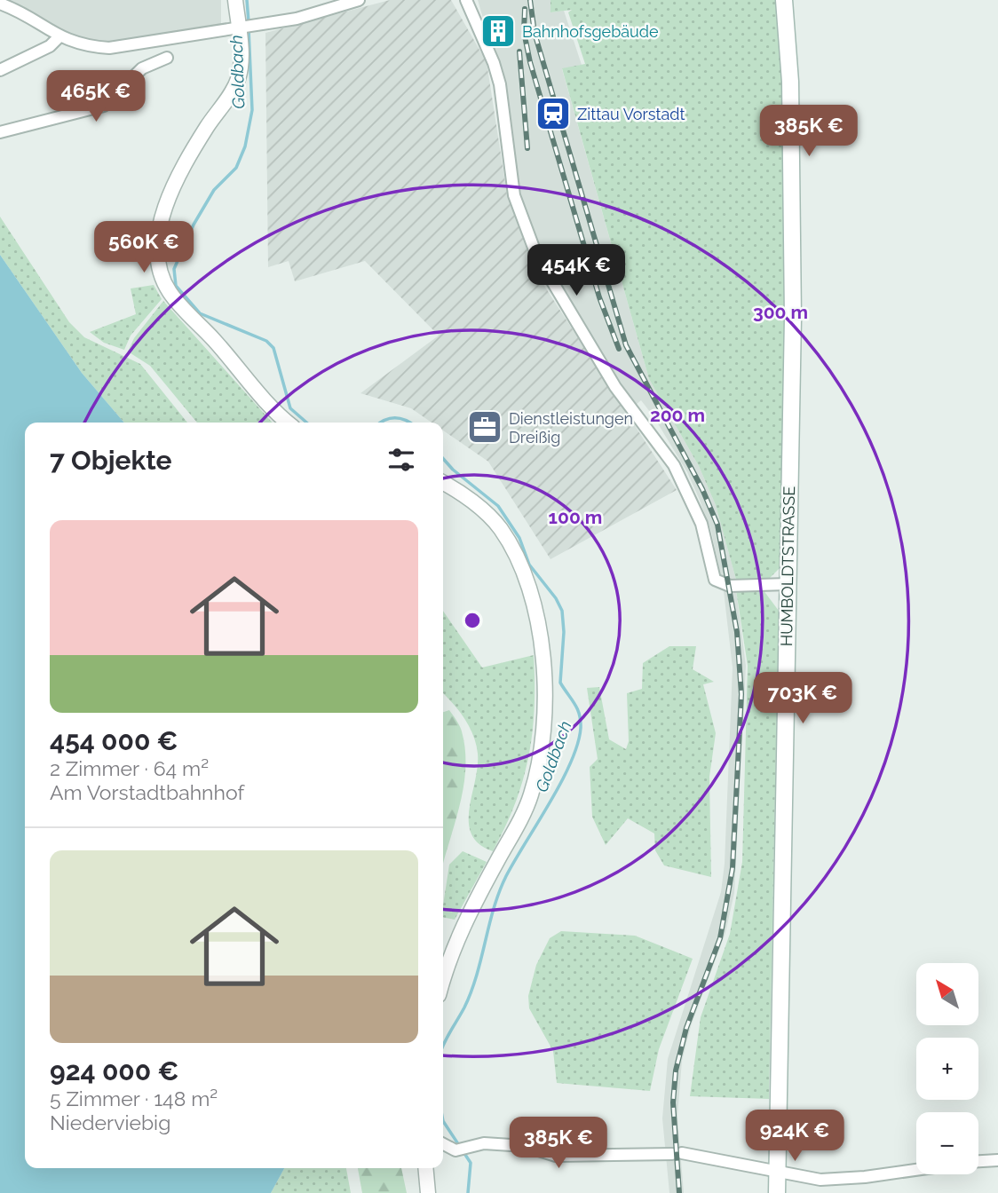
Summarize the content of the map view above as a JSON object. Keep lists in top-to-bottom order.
{
  "streets": {
    "main road": ["HUMBOLDTSTRASSE"]
  },
  "water": ["Goldbach"],
  "places": {
    "building": ["Bahnhofsgebäude"],
    "station": ["Zittau Vorstadt"],
    "office": ["Dienstleistungen Dreißig"]
  },
  "north": "top left",
  "page": {
    "price": [
      "465K €",
      "385K €",
      "560K €",
      "454K €",
      "703K €",
      "924K €",
      "385K €"
    ],
    "heading": "7 Objekte",
    "list": [
      {
        "name": "454 000 €",
        "note": "2 Zimmer · 64 m² · Am Vorstadtbahnhof"
      },
      {
        "name": "924 000 €",
        "note": "5 Zimmer · 148 m² · Niederviebig"
      }
    ],
    "map_buttons": ["+", "−"]
  },
  "rings": ["300 m", "200 m", "100 m"]
}
